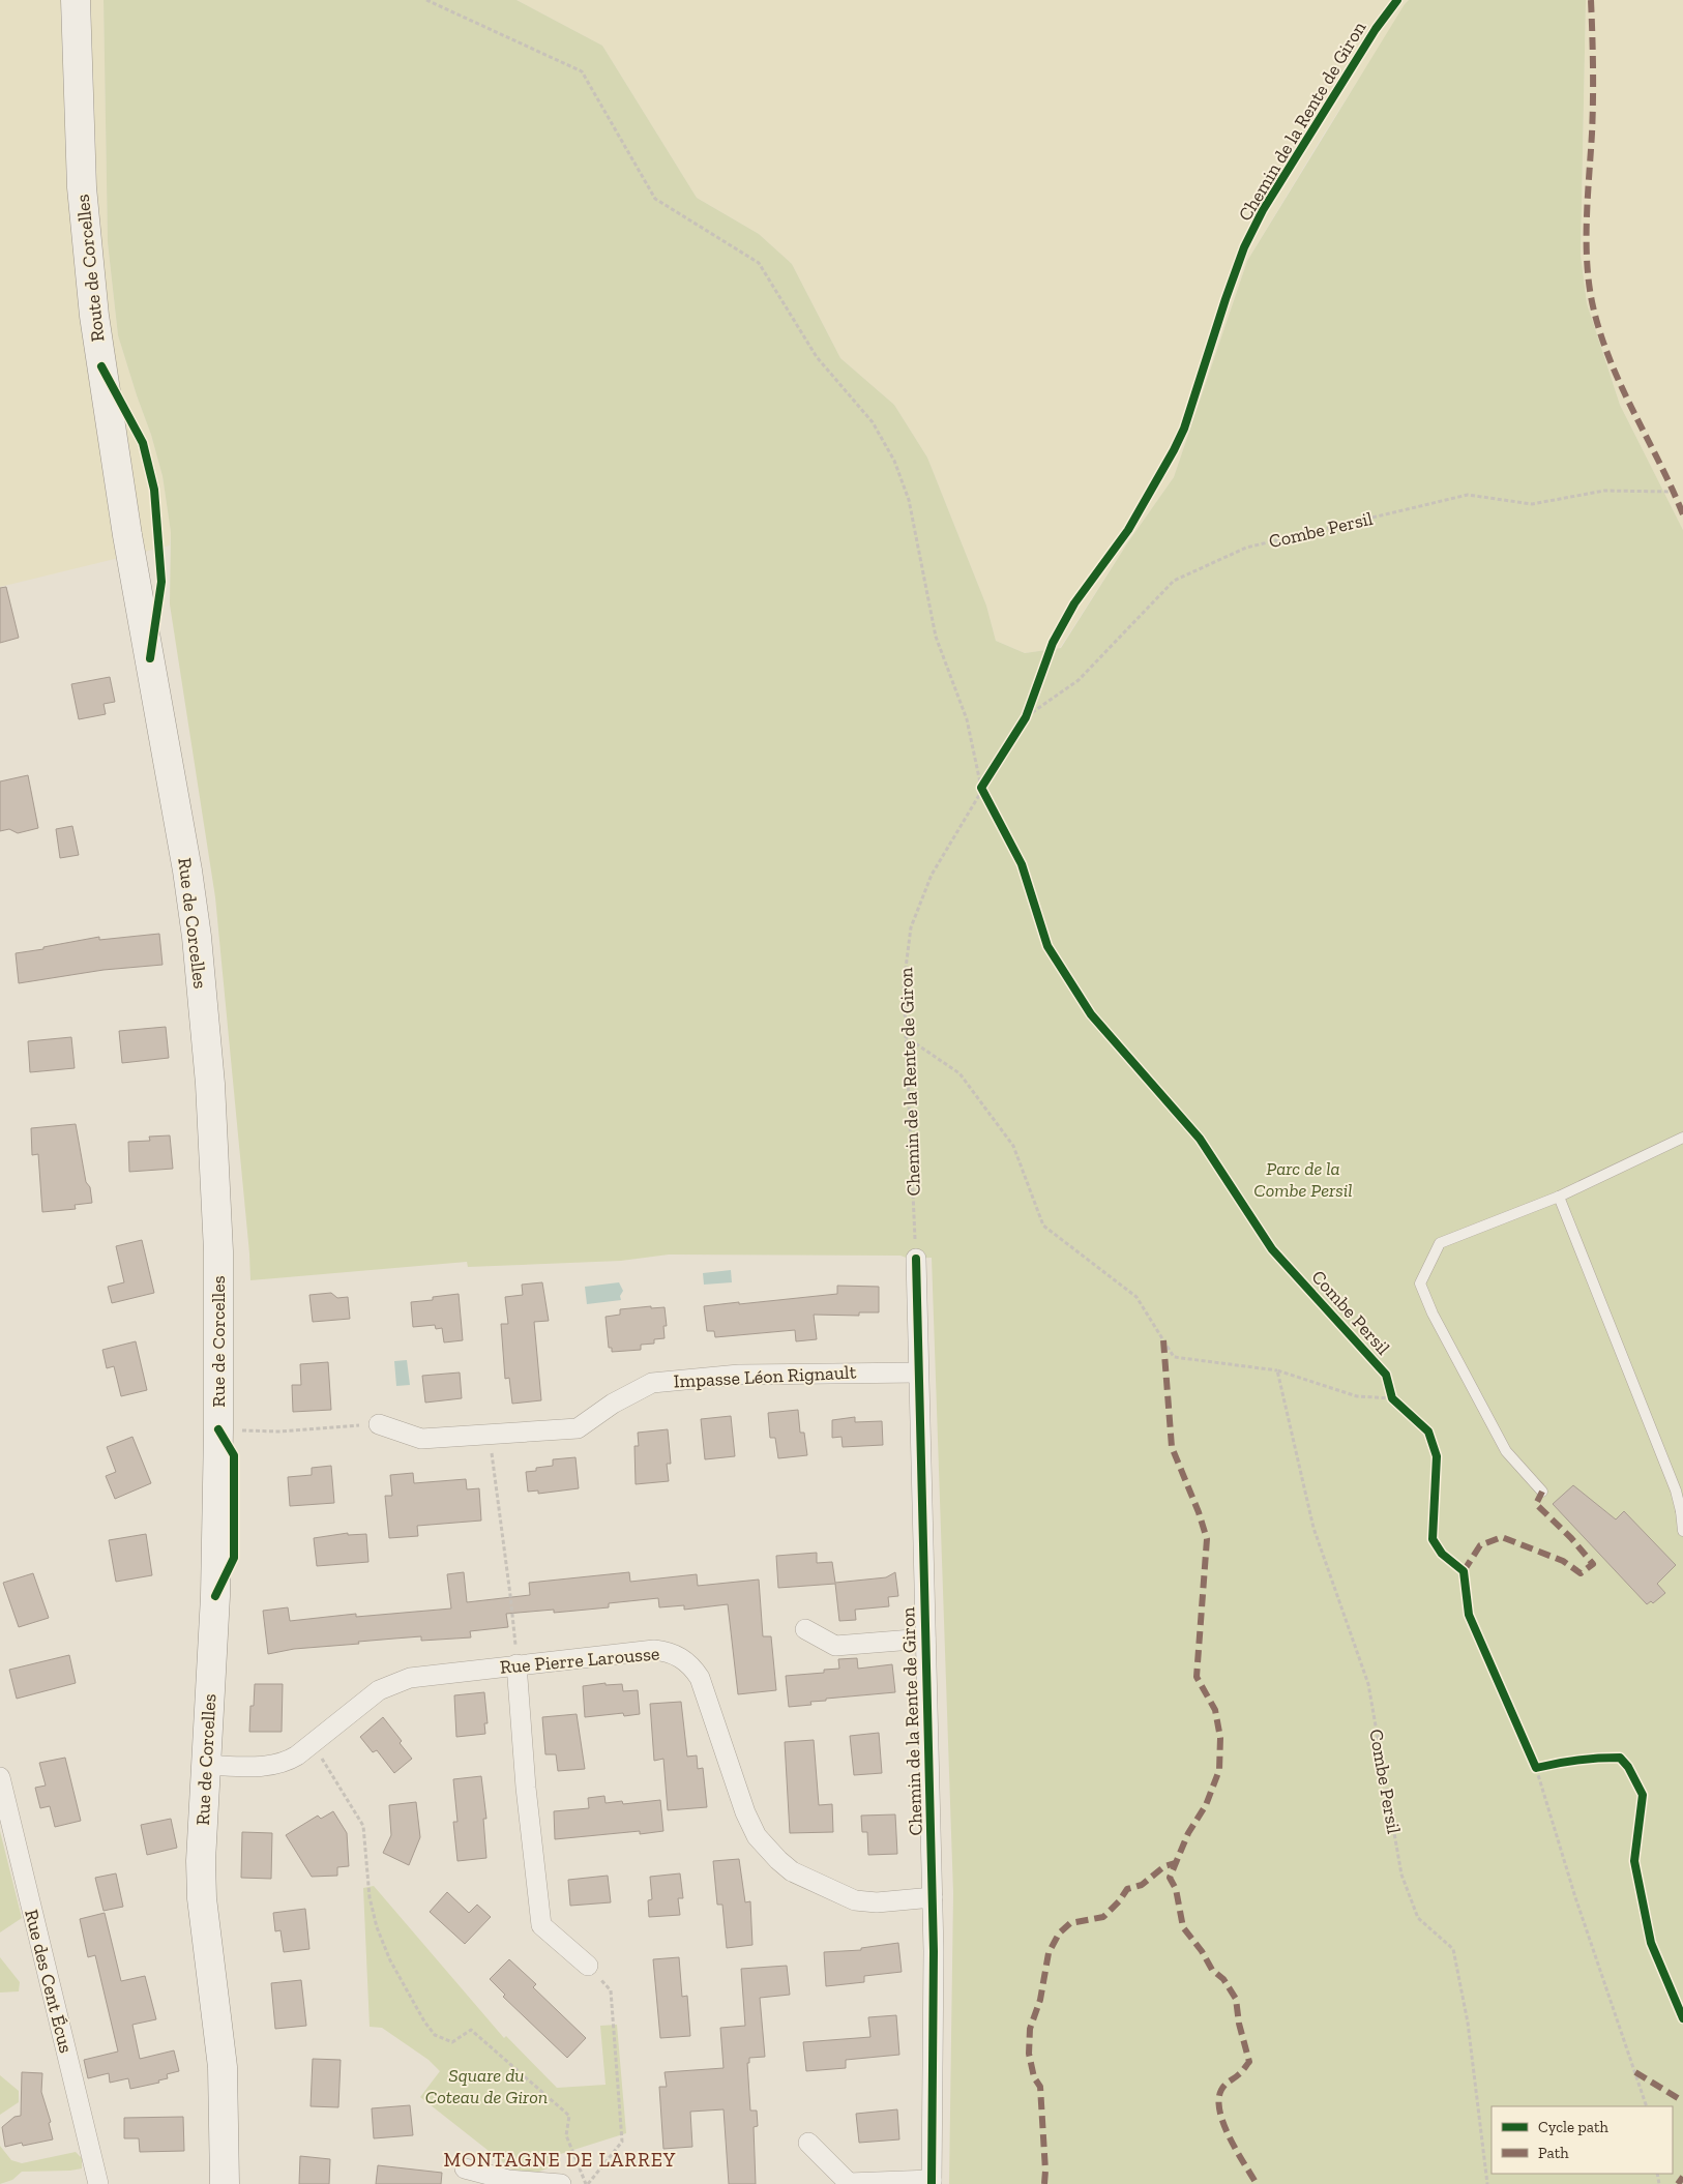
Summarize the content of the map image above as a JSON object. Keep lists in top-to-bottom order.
{
  "streets": {
    "main road": ["Route de Corcelles", "Rue de Corcelles"],
    "street": [
      "Chemin de la Rente de Giron",
      "Impasse Léon Rignault",
      "Rue Pierre Larousse",
      "Rue des Cent Écus"
    ],
    "cycle path": ["Combe Persil"]
  },
  "crossings": [
    ["Chemin de la Rente de Giron", "Combe Persil"],
    ["Chemin de la Rente de Giron", "Impasse Léon Rignault"],
    ["Chemin de la Rente de Giron", "Rue Pierre Larousse"],
    ["Route de Corcelles", "Rue de Corcelles"],
    ["Rue de Corcelles", "Rue Pierre Larousse"]
  ],
  "districts": ["MONTAGNE DE LARREY"],
  "parks": ["Parc de la Combe Persil", "Square du Coteau de Giron"],
  "legend": ["Cycle path", "Path"]
}
